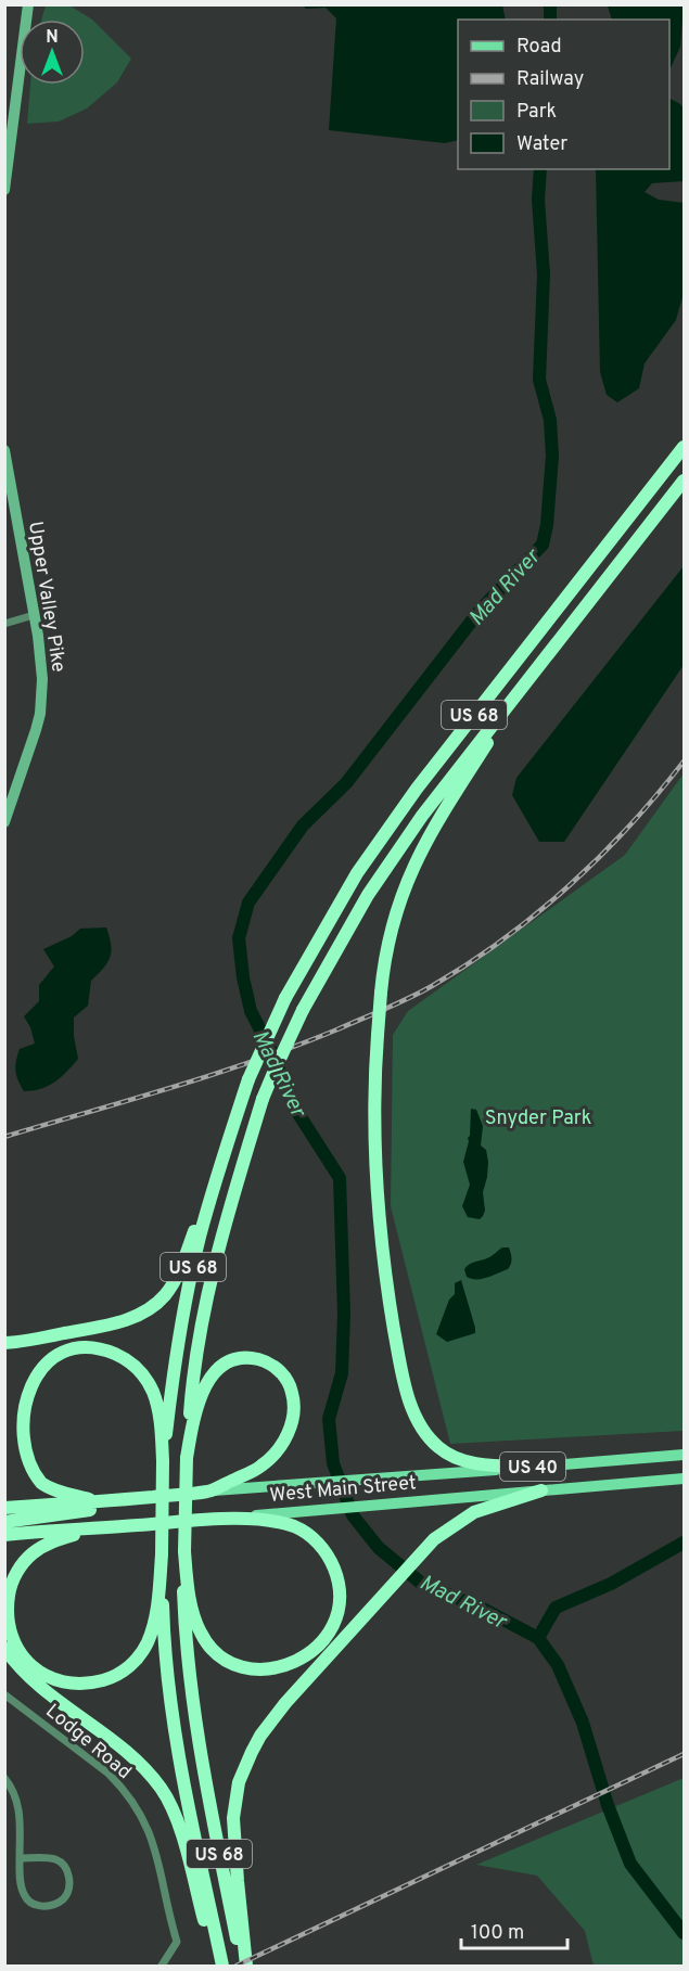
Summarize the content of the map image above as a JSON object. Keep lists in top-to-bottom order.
{
  "streets": {
    "highway": ["US 68", "US 40", "West Main Street"],
    "street": ["Upper Valley Pike", "Lodge Road"]
  },
  "water": ["Mad River"],
  "parks": ["Snyder Park"],
  "legend": [
    "Road",
    "Railway",
    "Park",
    "Water"
  ],
  "scale_bar": "100 m",
  "north": "top"
}
